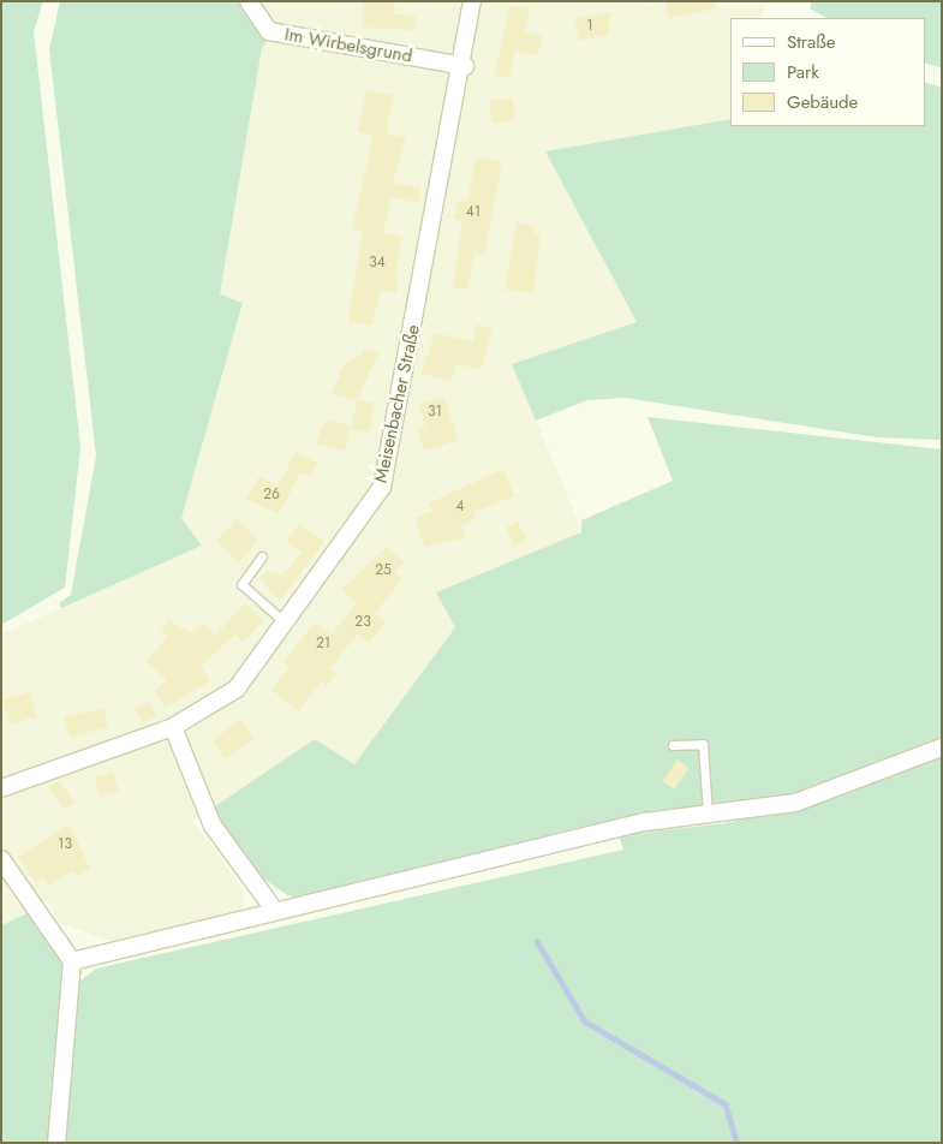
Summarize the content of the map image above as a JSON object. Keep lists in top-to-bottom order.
{
  "streets": {
    "street": ["Im Wirbelsgrund", "Meisenbacher Straße"]
  },
  "crossings": [
    ["Im Wirbelsgrund", "Meisenbacher Straße"]
  ],
  "house_numbers": [
    "1",
    "41",
    "34",
    "31",
    "26",
    "4",
    "25",
    "23",
    "21",
    "13"
  ],
  "legend": ["Straße", "Park", "Gebäude"]
}
